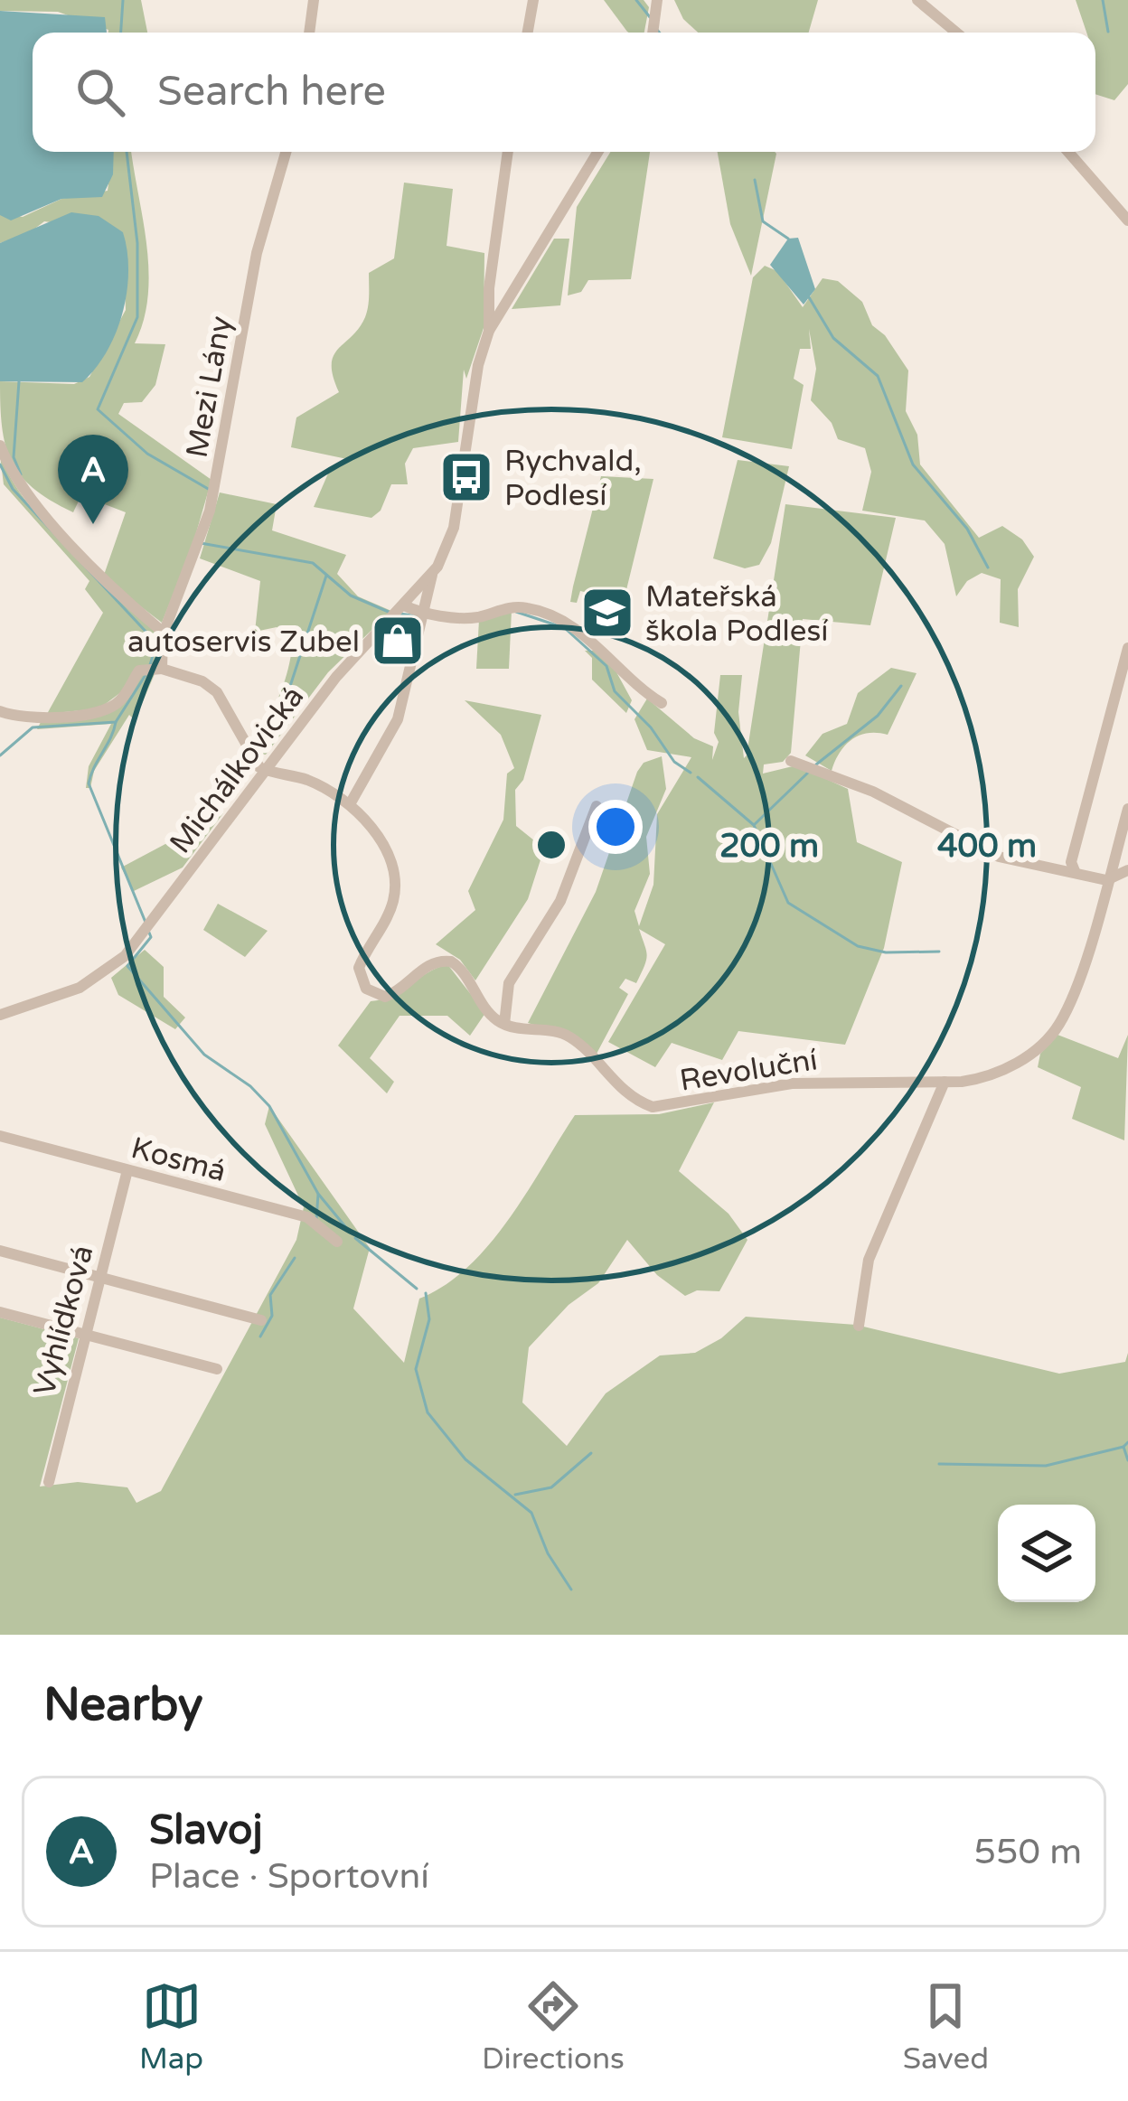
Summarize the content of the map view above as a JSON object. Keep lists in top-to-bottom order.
{
  "streets": {
    "street": [
      "Mezi Lány",
      "Michálkovická",
      "Revoluční",
      "Kosmá",
      "Vyhlídková"
    ]
  },
  "crossings": [
    ["Kosmá", "Vyhlídková"]
  ],
  "places": {
    "bus stop": ["Rychvald, Podlesí"],
    "school or university": ["Mateřská škola Podlesí"],
    "shop": ["autoservis Zubel"]
  },
  "page": {
    "search": "Search here",
    "pins": "A",
    "heading": "Nearby",
    "list": [
      {
        "mark": "A",
        "name": "Slavoj",
        "note": "Place · Sportovní",
        "value": "550 m"
      }
    ],
    "nav": ["Map", "Directions", "Saved"]
  },
  "rings": ["200 m", "400 m"]
}
